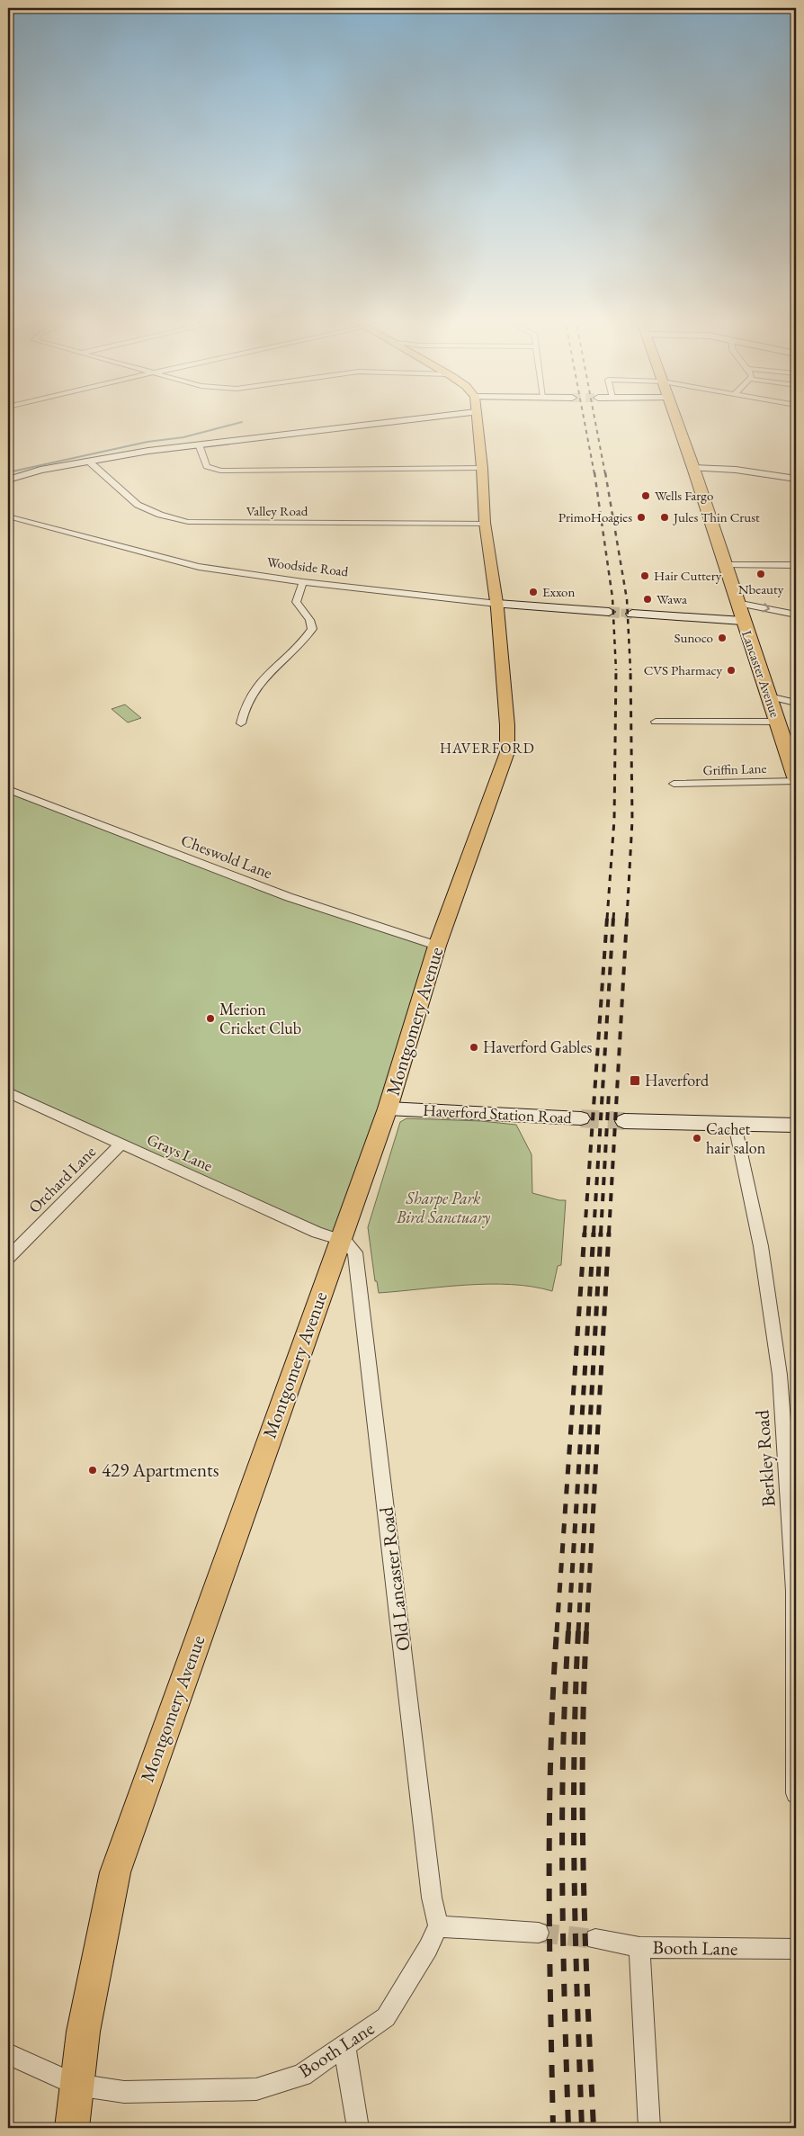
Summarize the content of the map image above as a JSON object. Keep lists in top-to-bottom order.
{
  "streets": {
    "highway": ["Lancaster Avenue"],
    "main road": ["Montgomery Avenue"],
    "street": [
      "Valley Road",
      "Woodside Road",
      "Griffin Lane",
      "Cheswold Lane",
      "Haverford Station Road",
      "Grays Lane",
      "Orchard Lane",
      "Berkley Road",
      "Old Lancaster Road",
      "Booth Lane"
    ]
  },
  "crossings": [
    ["Valley Road", "Montgomery Avenue"],
    ["Woodside Road", "Montgomery Avenue"],
    ["Cheswold Lane", "Montgomery Avenue"],
    ["Montgomery Avenue", "Haverford Station Road"],
    ["Montgomery Avenue", "Grays Lane"],
    ["Montgomery Avenue", "Old Lancaster Road"],
    ["Montgomery Avenue", "Booth Lane"],
    ["Grays Lane", "Orchard Lane"],
    ["Grays Lane", "Old Lancaster Road"],
    ["Old Lancaster Road", "Booth Lane"]
  ],
  "districts": ["HAVERFORD"],
  "parks": ["Sharpe Park Bird Sanctuary"],
  "places": {
    "other": [
      "Wells Fargo",
      "PrimoHoagies",
      "Jules Thin Crust",
      "Nbeauty",
      "Hair Cuttery",
      "Exxon",
      "Wawa",
      "Sunoco",
      "CVS Pharmacy",
      "Merion Cricket Club",
      "Haverford Gables",
      "Cachet hair salon",
      "429 Apartments"
    ],
    "transit": ["Haverford"]
  }
}
